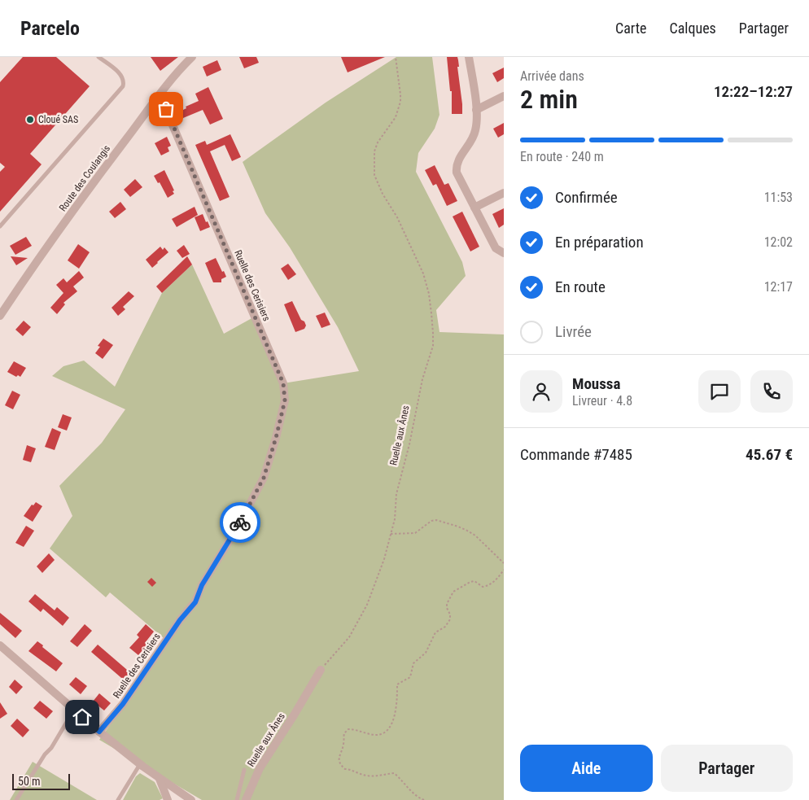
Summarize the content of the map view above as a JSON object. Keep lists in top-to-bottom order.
{
  "streets": {
    "street": ["Route des Coulangis", "Ruelle des Cerisiers", "Ruelle aux Ânes"]
  },
  "crossings": [
    ["Route des Coulangis", "Ruelle des Cerisiers"]
  ],
  "places": ["Cloué SAS"],
  "scale_bar": "50 m",
  "page": {
    "header": "Parcelo",
    "nav": ["Carte", "Calques", "Partager"],
    "heading": ["2 min", "Arrivée dans", "12:22–12:27"],
    "panel": [
      "Moussa",
      "Livreur · 4.8",
      "Commande #7485",
      "45.67 €"
    ],
    "bar": "En route · 240 m",
    "list": [
      ["Confirmée", "11:53"],
      ["En préparation", "12:02"],
      ["En route", "12:17"],
      "Livrée"
    ],
    "buttons": ["Aide", "Partager"],
    "scale": "50 m"
  }
}
